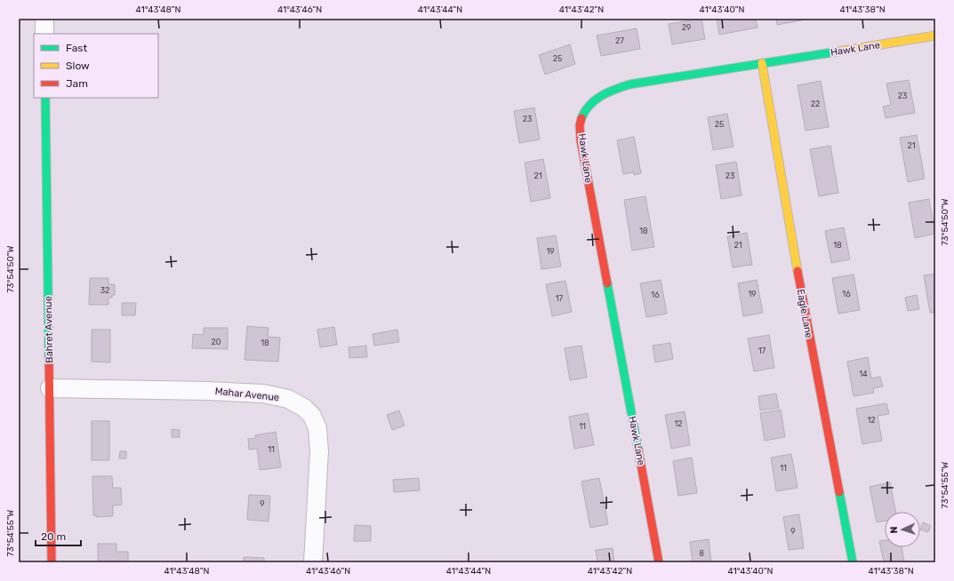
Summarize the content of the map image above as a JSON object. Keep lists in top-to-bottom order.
{
  "streets": {
    "street": [
      "Hawk Lane",
      "Eagle Lane",
      "Bahret Avenue",
      "Mahar Avenue"
    ]
  },
  "crossings": [
    ["Hawk Lane", "Eagle Lane"],
    ["Bahret Avenue", "Mahar Avenue"]
  ],
  "house_numbers": [
    "29",
    "27",
    "25",
    "23",
    "22",
    "23",
    "25",
    "21",
    "21",
    "23",
    "18",
    "21",
    "18",
    "19",
    "32",
    "19",
    "16",
    "16",
    "17",
    "20",
    "18",
    "17",
    "14",
    "12",
    "12",
    "11",
    "11",
    "11",
    "9",
    "9",
    "8"
  ],
  "legend": ["Fast", "Slow", "Jam"],
  "scale_bar": "20 m",
  "north": "left",
  "coordinates": [
    "41°43'48\"N",
    "41°43'46\"N",
    "41°43'44\"N",
    "41°43'42\"N",
    "41°43'40\"N",
    "41°43'38\"N",
    "73°54'50\"W",
    "73°54'55\"W"
  ]
}
